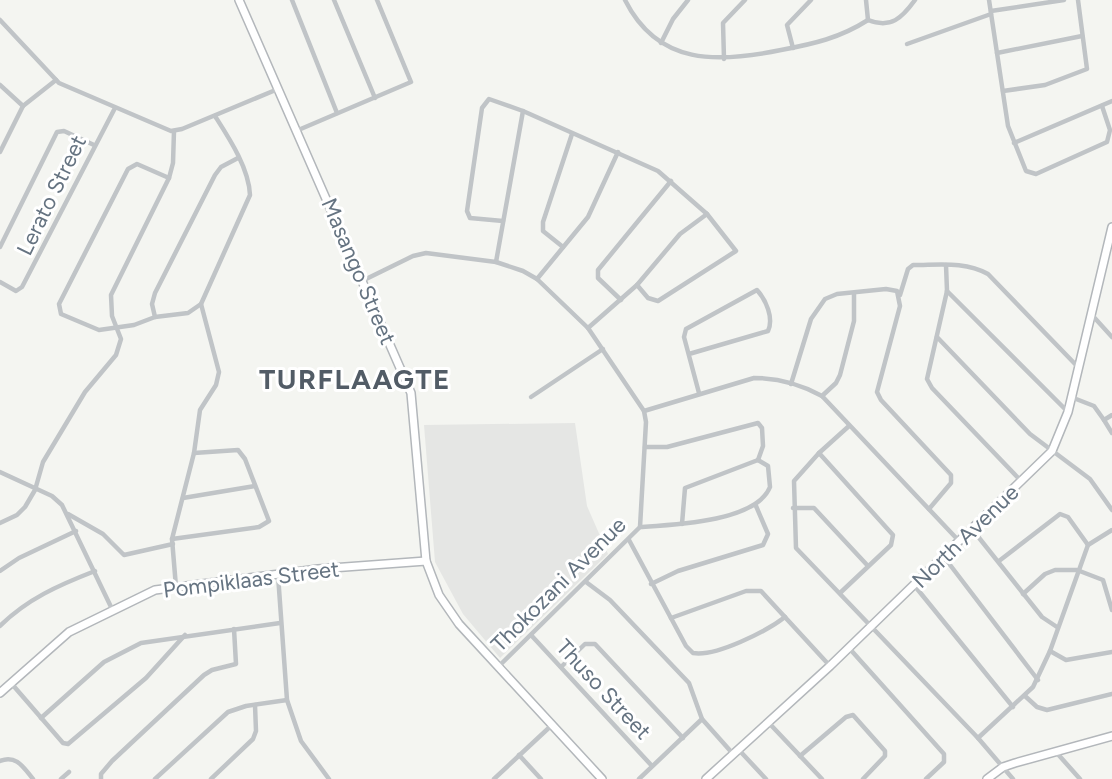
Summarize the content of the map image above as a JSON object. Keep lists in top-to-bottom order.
{
  "streets": {
    "street": [
      "Lerato Street",
      "Masango Street",
      "North Avenue",
      "Pompiklaas Street",
      "Thokozani Avenue",
      "Thuso Street"
    ]
  },
  "crossings": [
    ["Masango Street", "Pompiklaas Street"],
    ["Masango Street", "Thokozani Avenue"],
    ["Thokozani Avenue", "Thuso Street"]
  ],
  "districts": ["TURFLAAGTE"]
}
